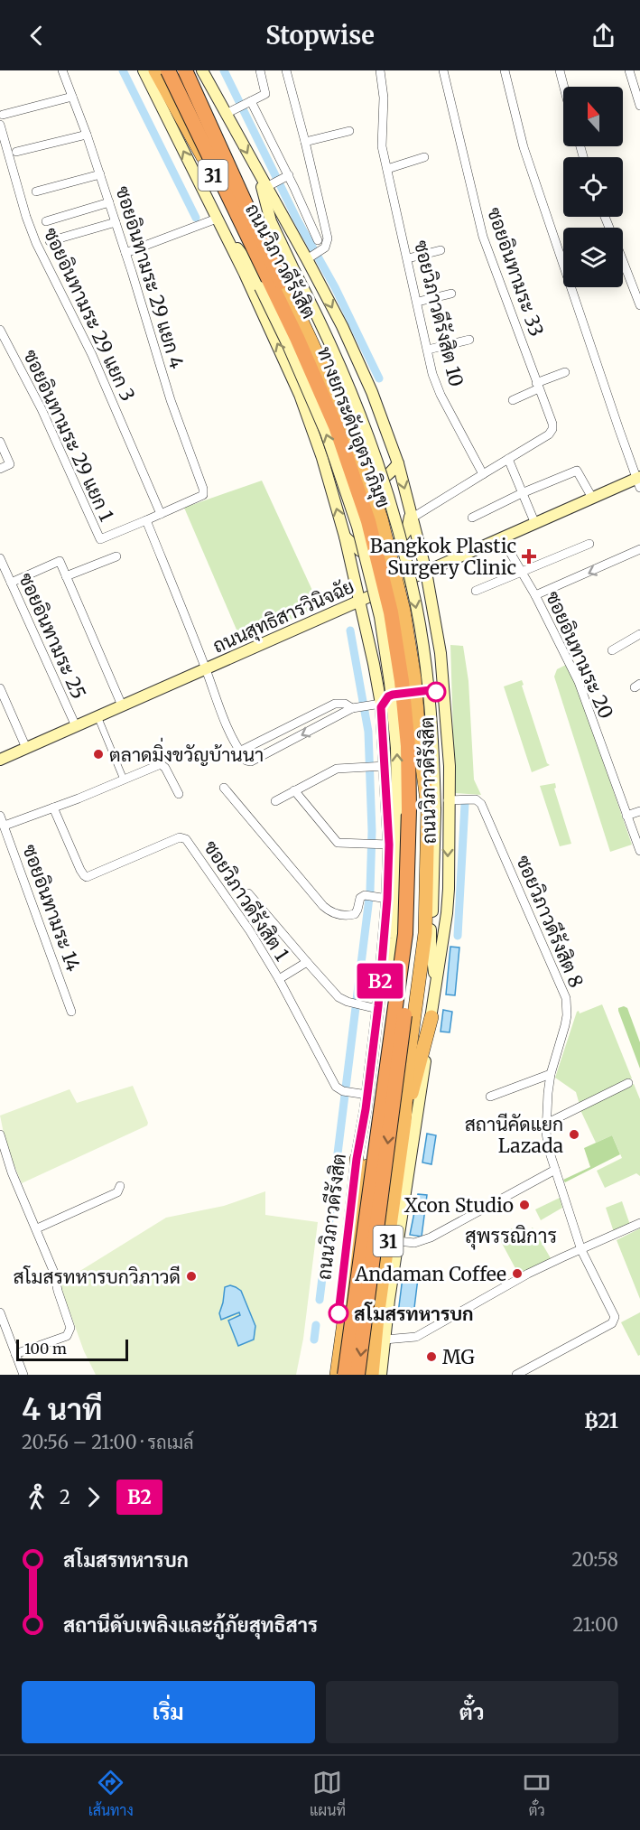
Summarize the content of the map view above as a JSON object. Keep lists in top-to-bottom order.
{
  "streets": {
    "highway": ["31", "ถนนวิภาวดีรังสิต", "ทางยกระดับอุตราภิมุข"],
    "main road": ["ถนนสุทธิสารวินิจฉัย"],
    "street": [
      "ซอยอินทามระ 33",
      "ซอยอินทามระ 29 แยก 4",
      "ซอยวิภาวดีรังสิต 10",
      "ซอยอินทามระ 29 แยก 3",
      "ซอยอินทามระ 29 แยก 1",
      "ซอยอินทามระ 25",
      "ซอยอินทามระ 20",
      "ซอยวิภาวดีรังสิต 1",
      "ซอยอินทามระ 14",
      "ซอยวิภาวดีรังสิต 8"
    ]
  },
  "crossings": [
    ["31", "ถนนวิภาวดีรังสิต"],
    ["ถนนวิภาวดีรังสิต", "ทางยกระดับอุตราภิมุข"],
    ["ถนนวิภาวดีรังสิต", "ถนนสุทธิสารวินิจฉัย"],
    ["ถนนวิภาวดีรังสิต", "ซอยวิภาวดีรังสิต 1"],
    ["ถนนวิภาวดีรังสิต", "ซอยวิภาวดีรังสิต 8"],
    ["ซอยอินทามระ 33", "ซอยวิภาวดีรังสิต 10"],
    ["ซอยอินทามระ 29 แยก 4", "ซอยอินทามระ 29 แยก 3"],
    ["ถนนสุทธิสารวินิจฉัย", "ซอยอินทามระ 25"],
    ["ถนนสุทธิสารวินิจฉัย", "ซอยอินทามระ 20"]
  ],
  "districts": ["สุพรรณิการ"],
  "places": {
    "health": ["Bangkok Plastic Surgery Clinic"],
    "other": [
      "ตลาดมิ่งขวัญบ้านนา",
      "สถานีคัดแยก Lazada",
      "Xcon Studio",
      "Andaman Coffee",
      "สโมสรทหารบกวิภาวดี",
      "สโมสรทหารบก",
      "MG"
    ]
  },
  "lines": ["bus line B2"],
  "scale_bar": "100 m",
  "north": "top",
  "page": {
    "header": "Stopwise",
    "on_map": "B2",
    "scale": "100 m",
    "heading": ["4 นาที", "20:56 – 21:00 · รถเมล์", "฿21"],
    "legs": ["2", "B2"],
    "list": [
      {
        "name": "สโมสรทหารบก",
        "value": "20:58"
      },
      {
        "name": "สถานีดับเพลิงและกู้ภัยสุทธิสาร",
        "value": "21:00"
      }
    ],
    "buttons": ["เริ่ม", "ตั๋ว"],
    "tabs": ["เส้นทาง", "แผนที่", "ตั๋ว"]
  }
}
